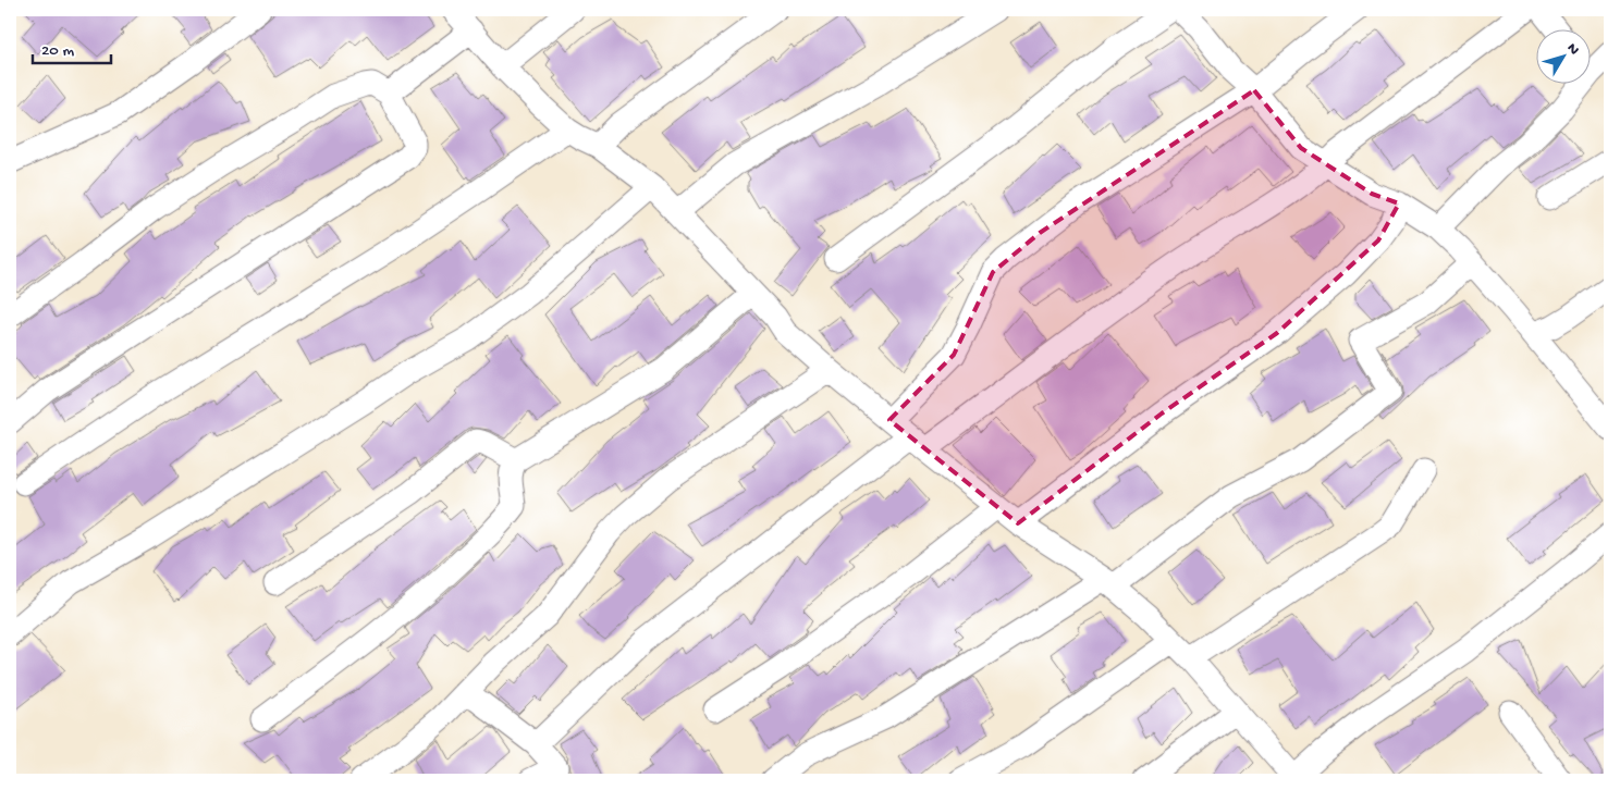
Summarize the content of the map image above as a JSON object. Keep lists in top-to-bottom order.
{
  "scale_bar": "20 m",
  "north": "top right"
}
